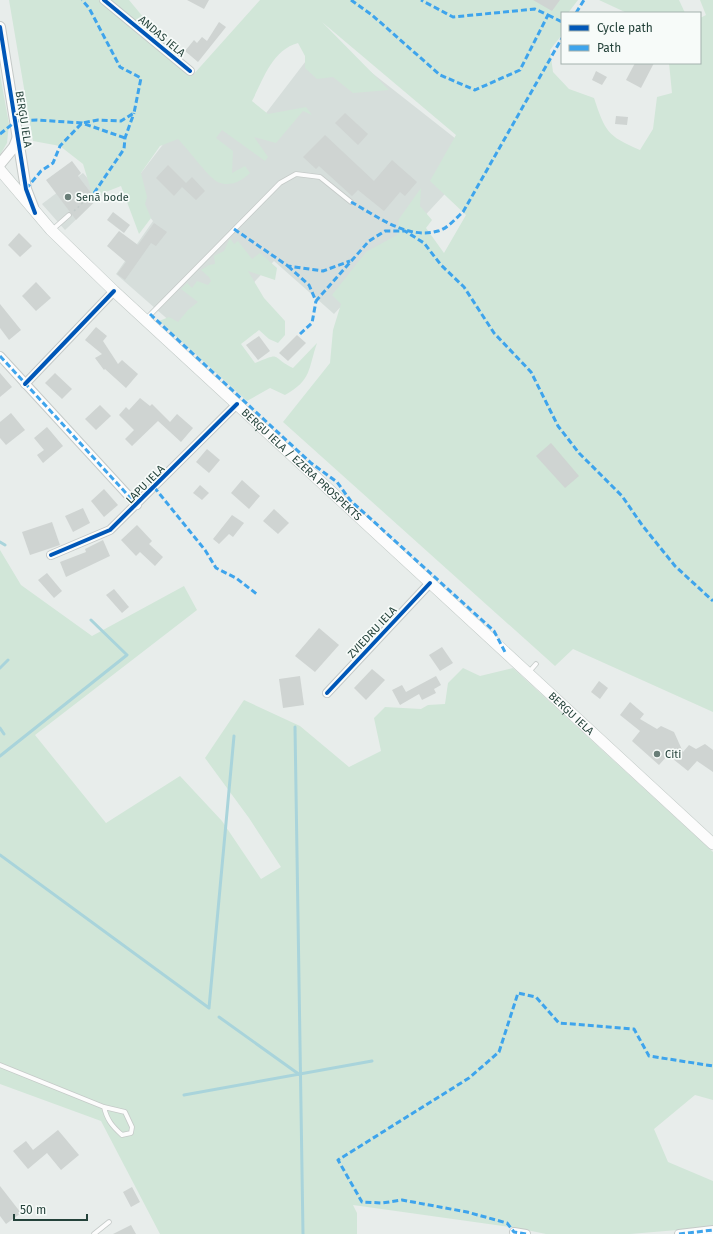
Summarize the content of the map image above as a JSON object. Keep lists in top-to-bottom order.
{
  "streets": {
    "main road": ["BERĢU IELA", "BERĢU IELA / EZERA PROSPEKTS"],
    "street": ["ANDAS IELA", "LAPU IELA", "ZVIEDRU IELA"]
  },
  "crossings": [
    ["BERĢU IELA", "BERĢU IELA / EZERA PROSPEKTS"],
    ["BERĢU IELA", "ZVIEDRU IELA"],
    ["BERĢU IELA / EZERA PROSPEKTS", "LAPU IELA"],
    ["BERĢU IELA / EZERA PROSPEKTS", "ZVIEDRU IELA"]
  ],
  "places": ["Senā bode", "Citi"],
  "legend": ["Cycle path", "Path"],
  "scale_bar": "50 m"
}
